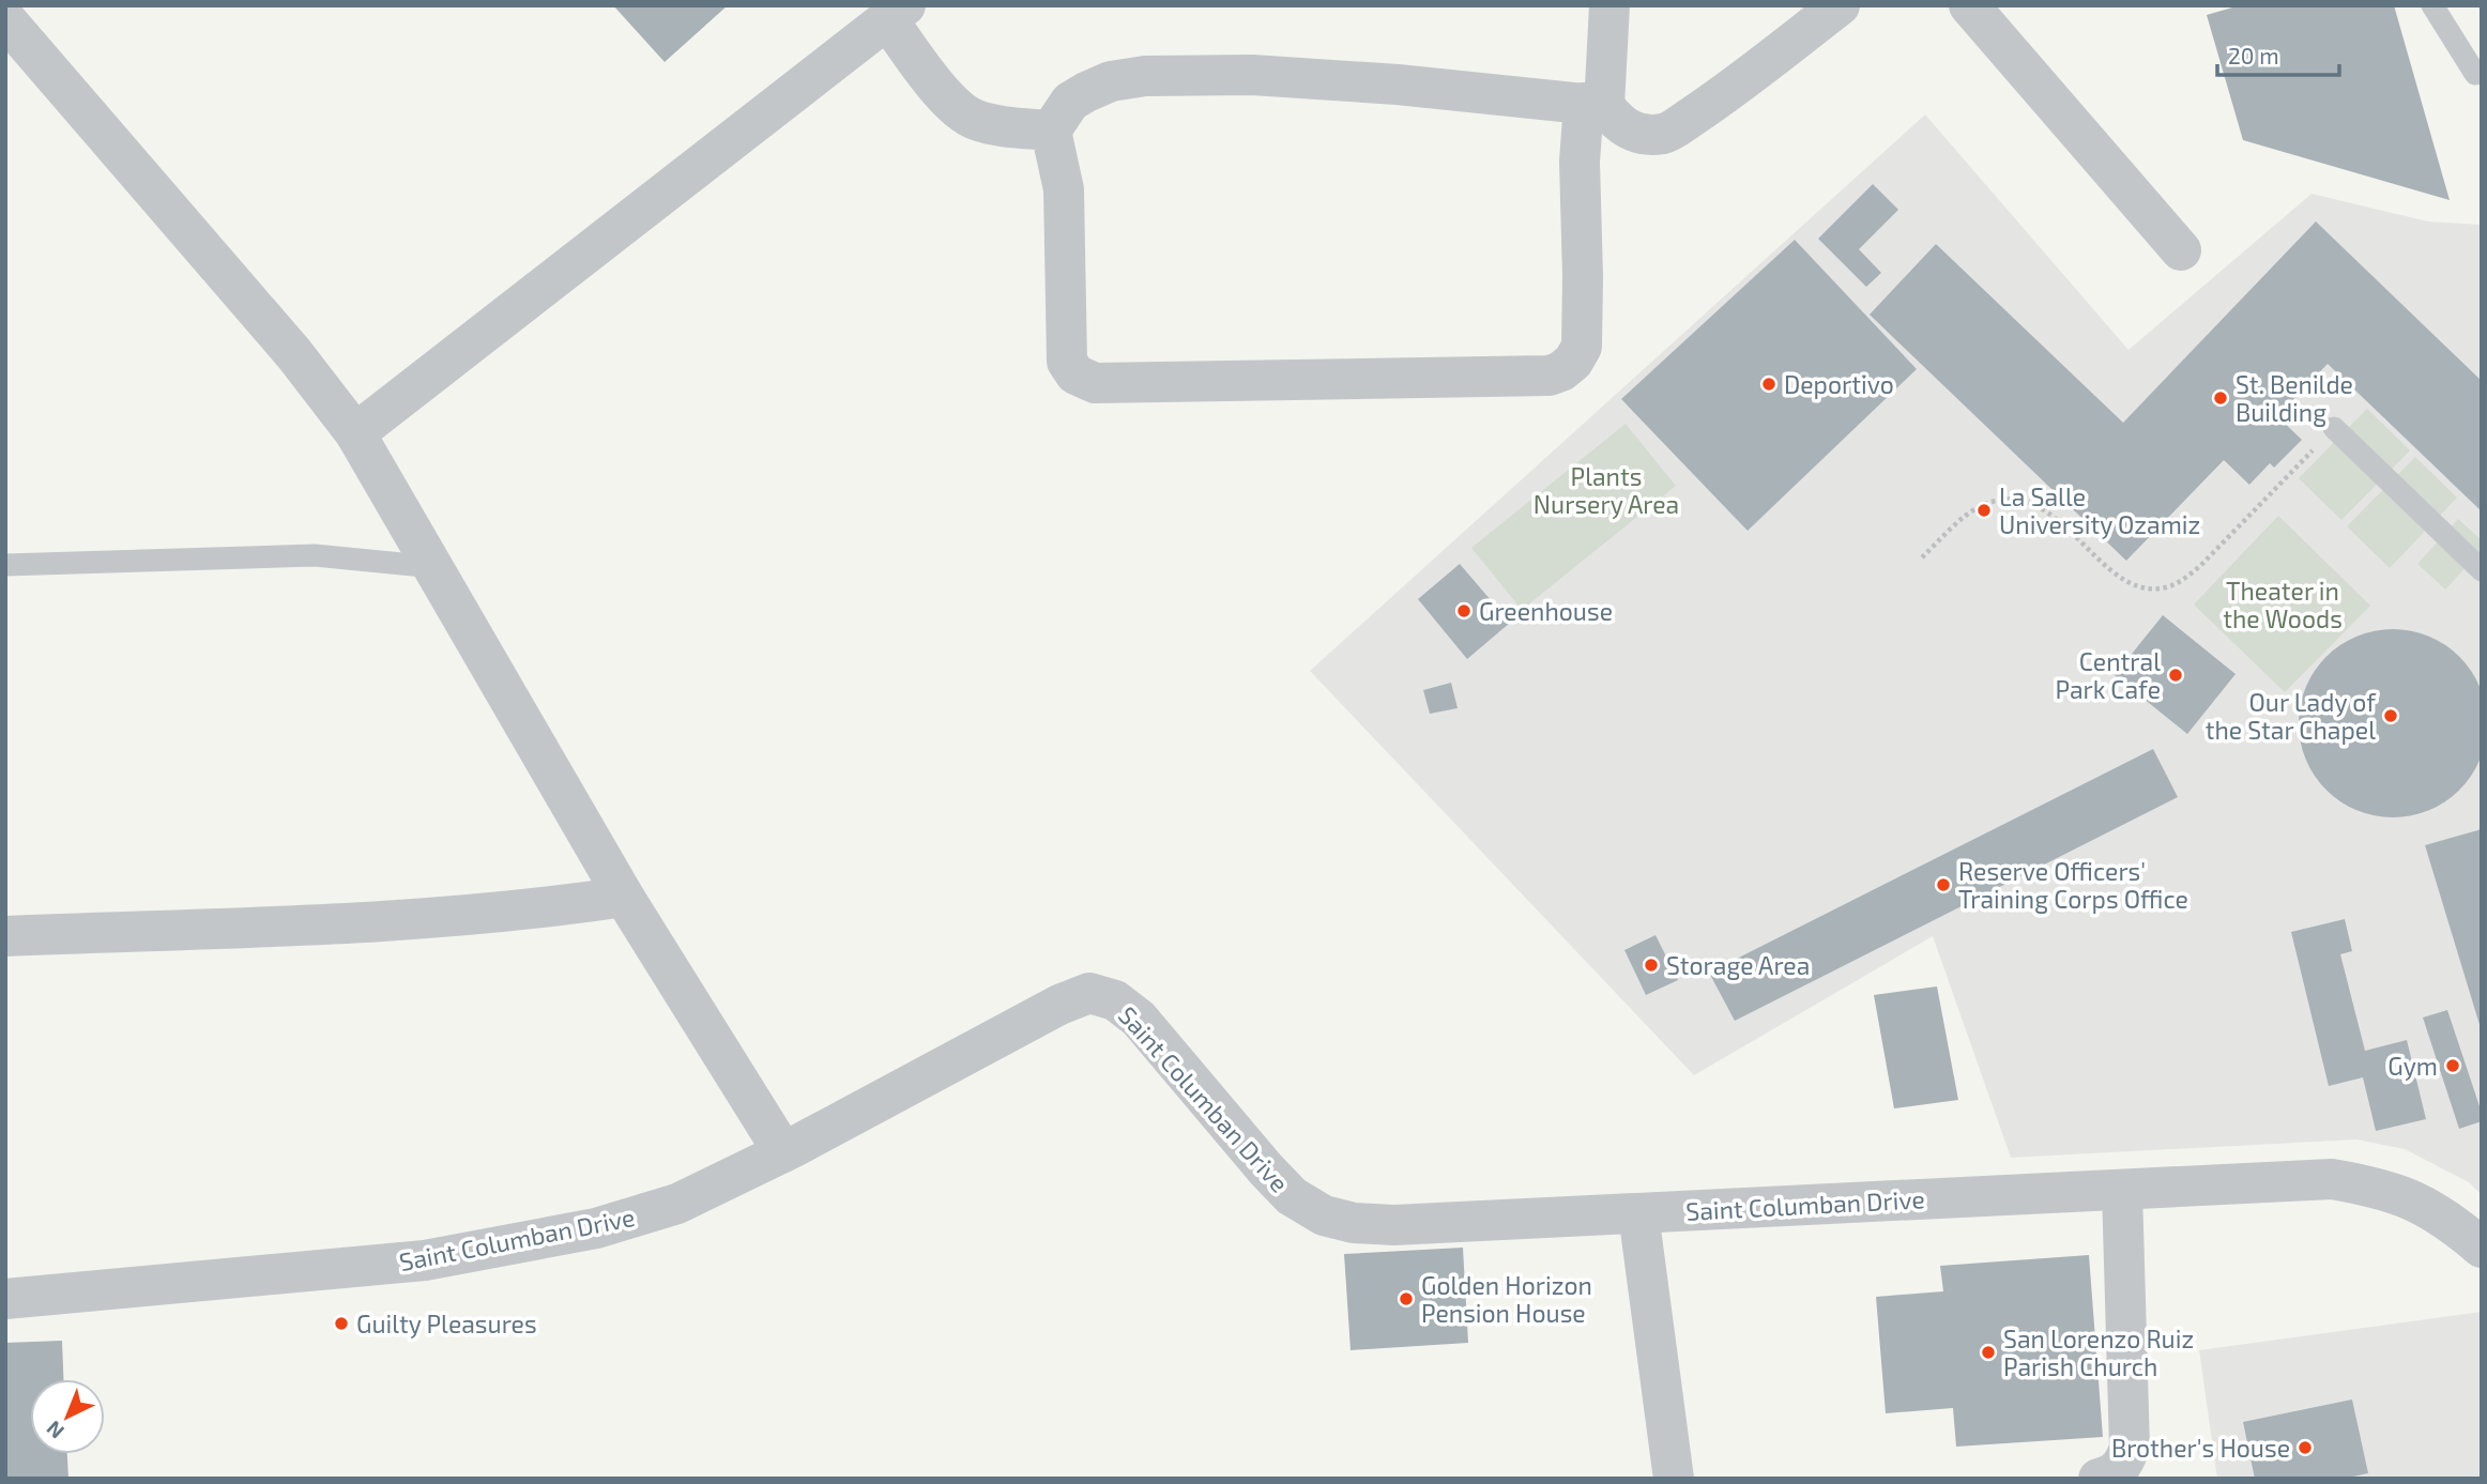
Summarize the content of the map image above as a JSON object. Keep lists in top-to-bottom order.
{
  "streets": {
    "street": ["Saint Columban Drive"]
  },
  "parks": ["Plants Nursery Area", "Theater in the Woods"],
  "places": [
    "Deportivo",
    "St. Benilde Building",
    "La Salle University Ozamiz",
    "Greenhouse",
    "Central Park Cafe",
    "Our Lady of the Star Chapel",
    "Reserve Officers' Training Corps Office",
    "Storage Area",
    "Gym",
    "Golden Horizon Pension House",
    "Guilty Pleasures",
    "San Lorenzo Ruiz Parish Church",
    "Brother's House"
  ],
  "scale_bar": "20 m",
  "north": "bottom left"
}
